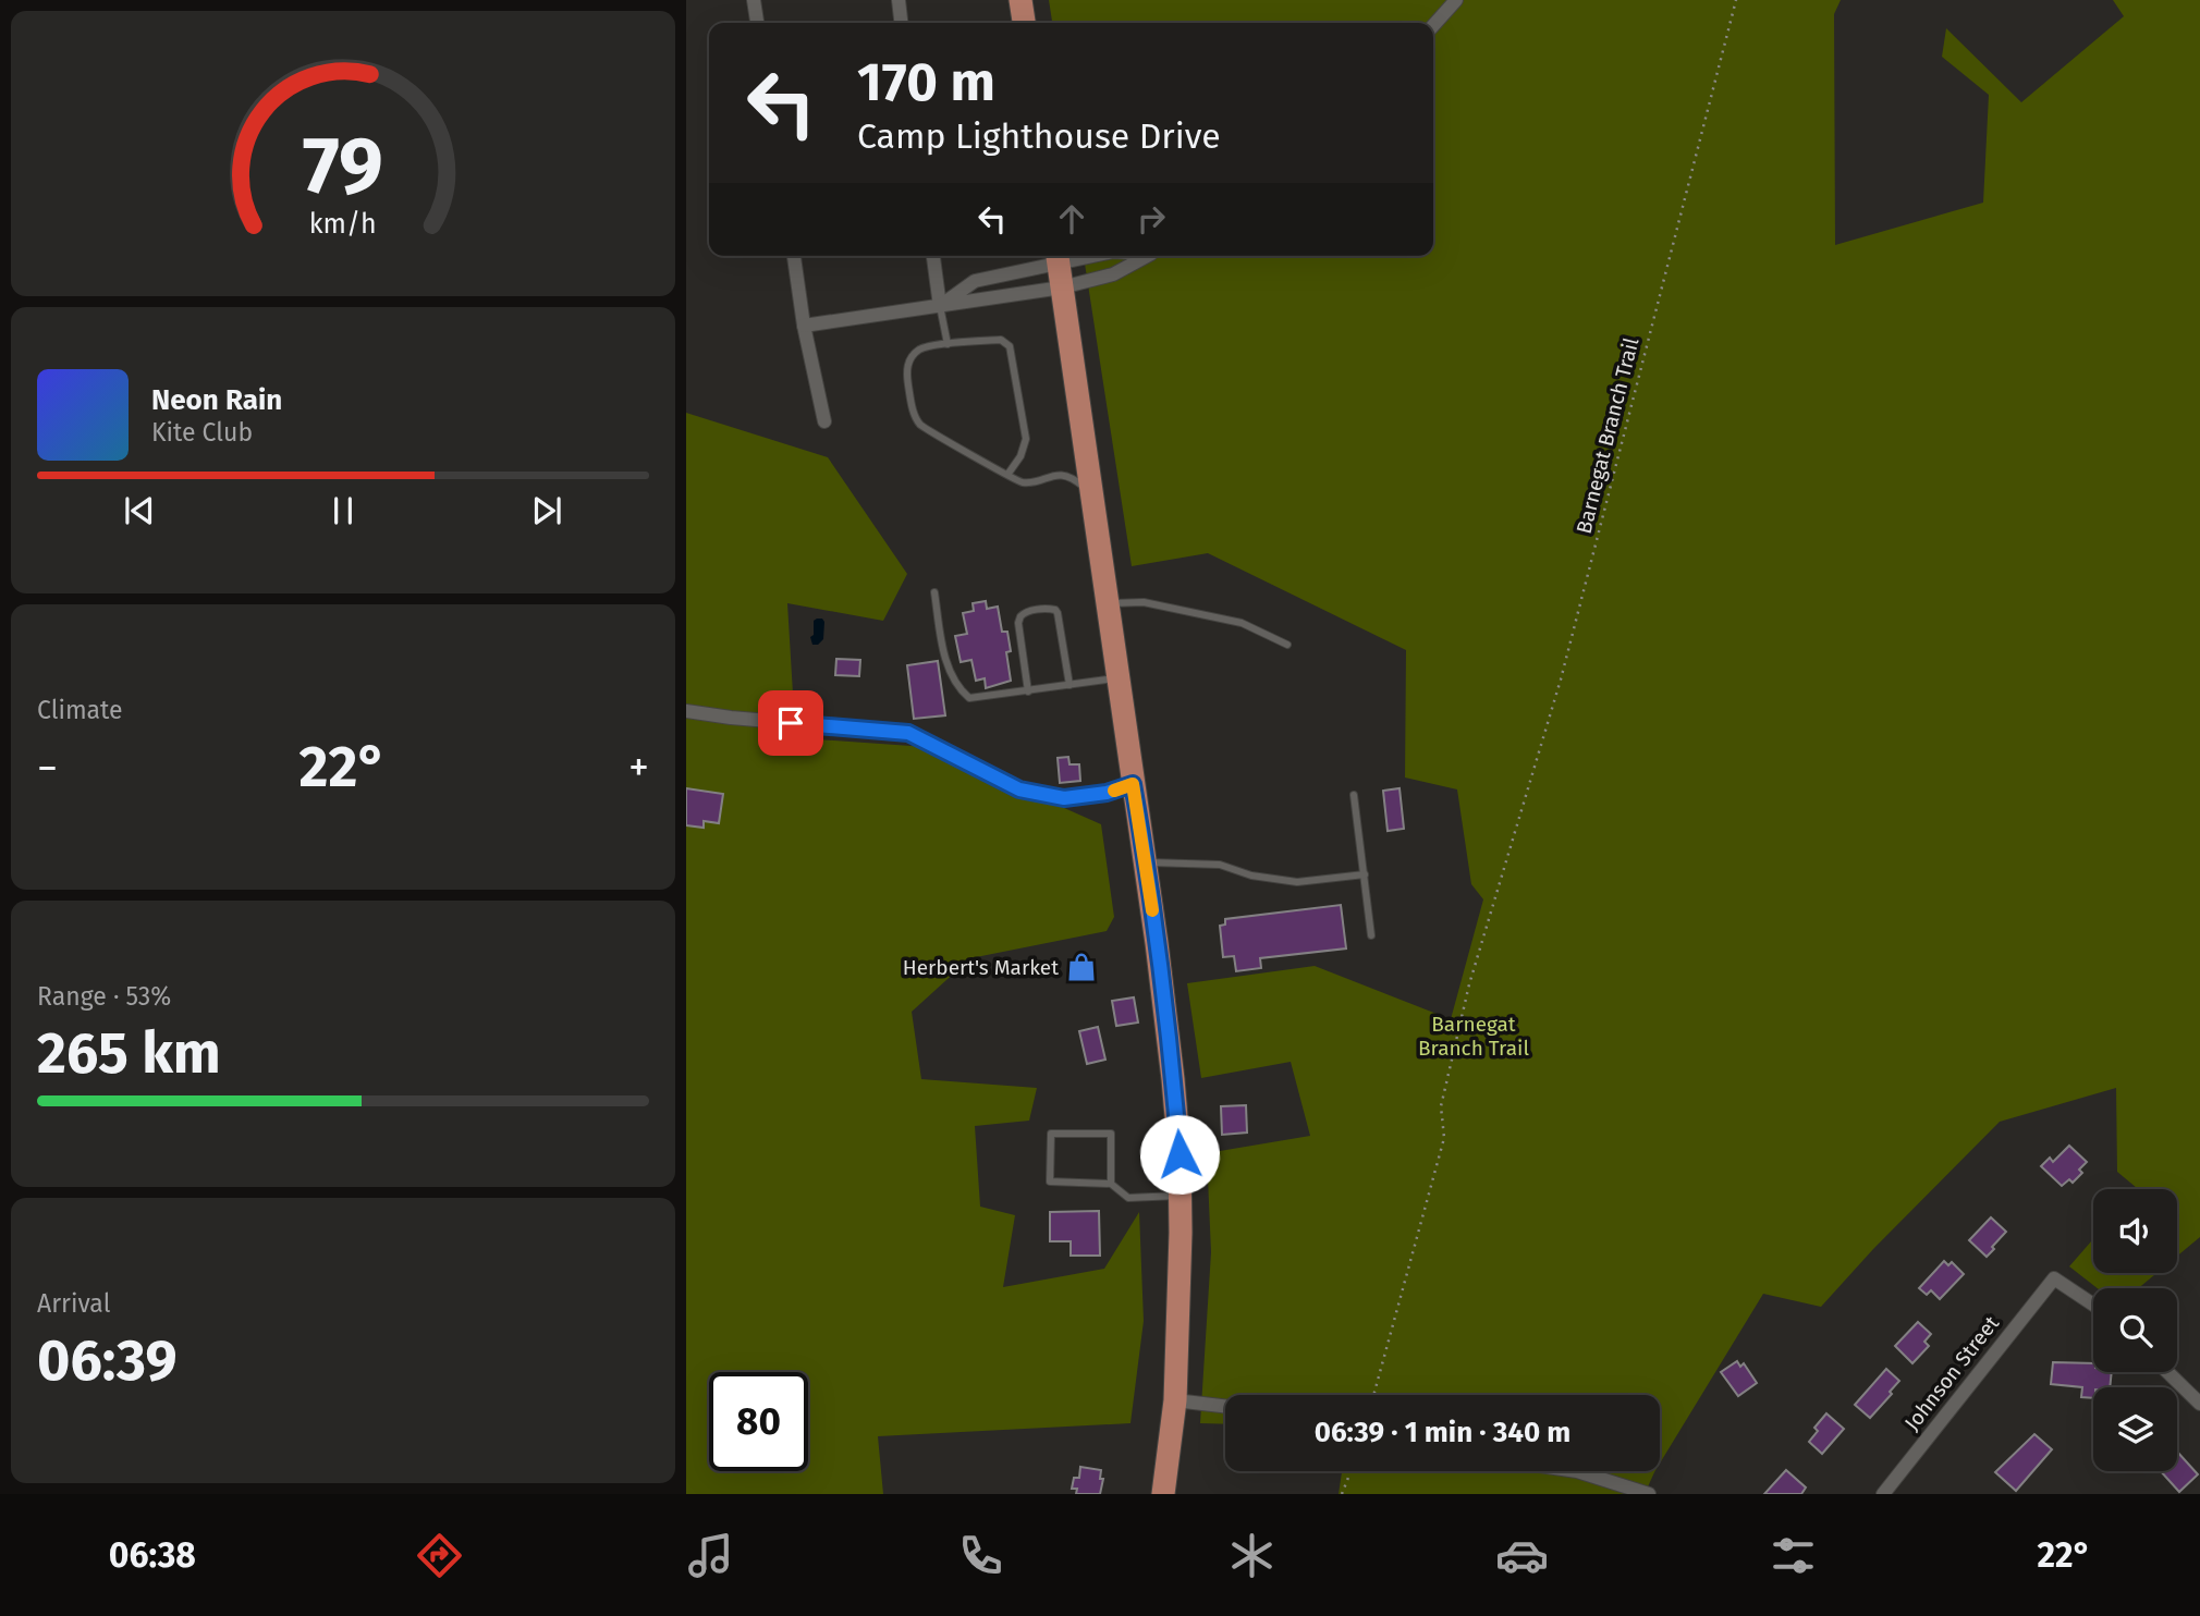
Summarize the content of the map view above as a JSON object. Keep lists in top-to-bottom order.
{
  "streets": {
    "street": ["Johnson Street"],
    "path": ["Barnegat Branch Trail"]
  },
  "parks": ["Barnegat Branch Trail"],
  "places": {
    "shop": ["Herbert's Market"]
  },
  "page": {
    "turn": ["170 m", "Camp Lighthouse Drive"],
    "song": ["Neon Rain", "Kite Club"],
    "tile": [
      "Climate",
      ["Range · 53%", "265 km"],
      ["Arrival", "06:39"]
    ],
    "heat": ["−", "22°", "+"],
    "limit": "80",
    "trip": "06:39 · 1 min · 340 m",
    "tabs": ["06:38", "22°"],
    "gauge": ["79", "km/h"]
  }
}
